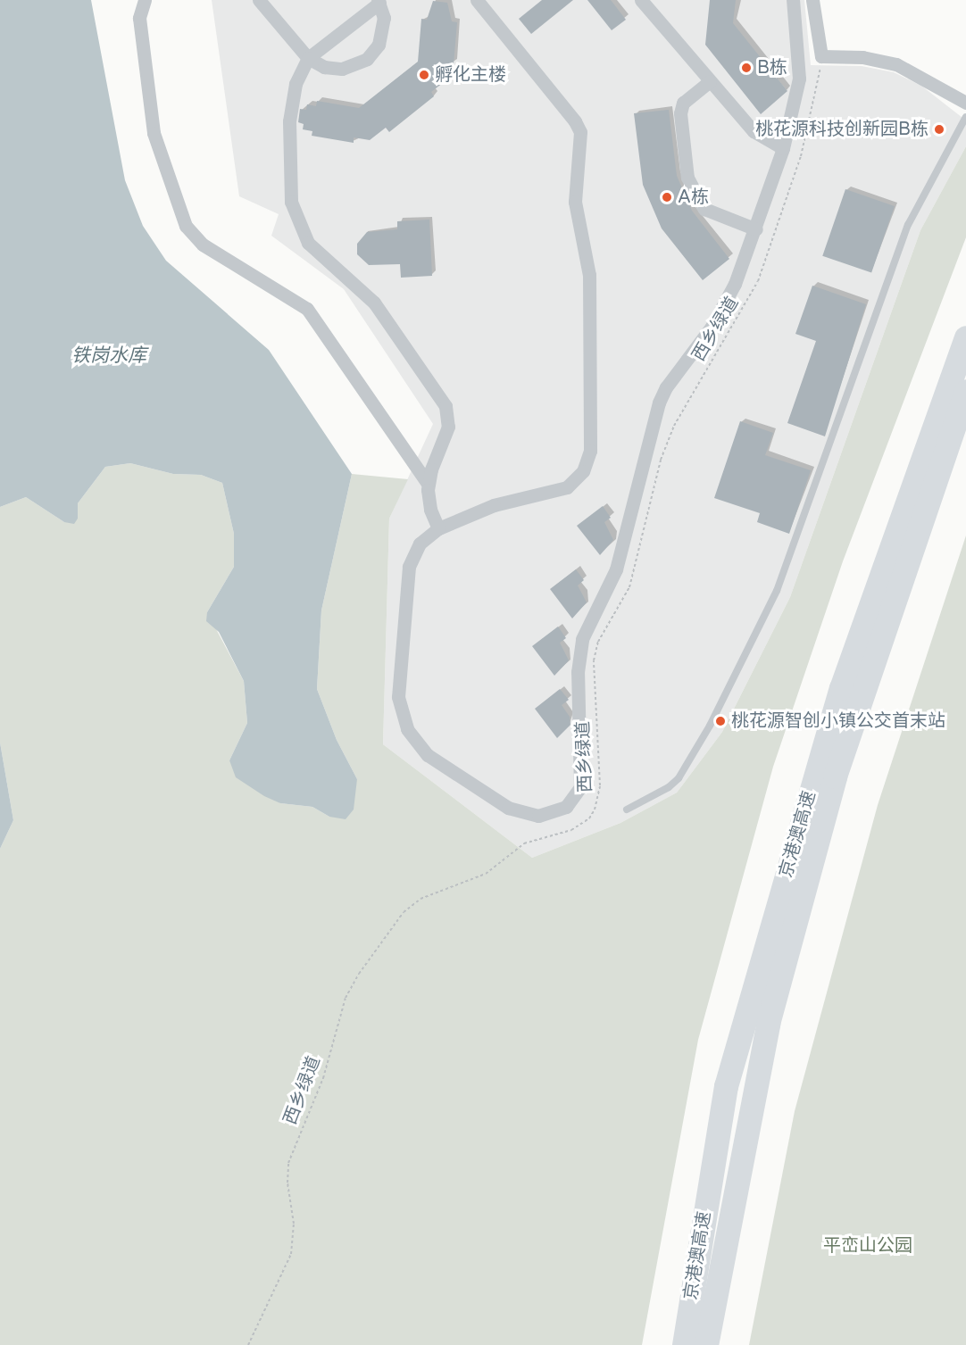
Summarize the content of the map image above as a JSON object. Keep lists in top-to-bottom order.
{
  "streets": {
    "highway": ["京港澳高速"],
    "path": ["西乡绿道"]
  },
  "water": ["铁岗水库"],
  "parks": ["平峦山公园"],
  "places": [
    "B栋",
    "孵化主楼",
    "桃花源科技创新园B栋",
    "A栋",
    "桃花源智创小镇公交首末站"
  ]
}
